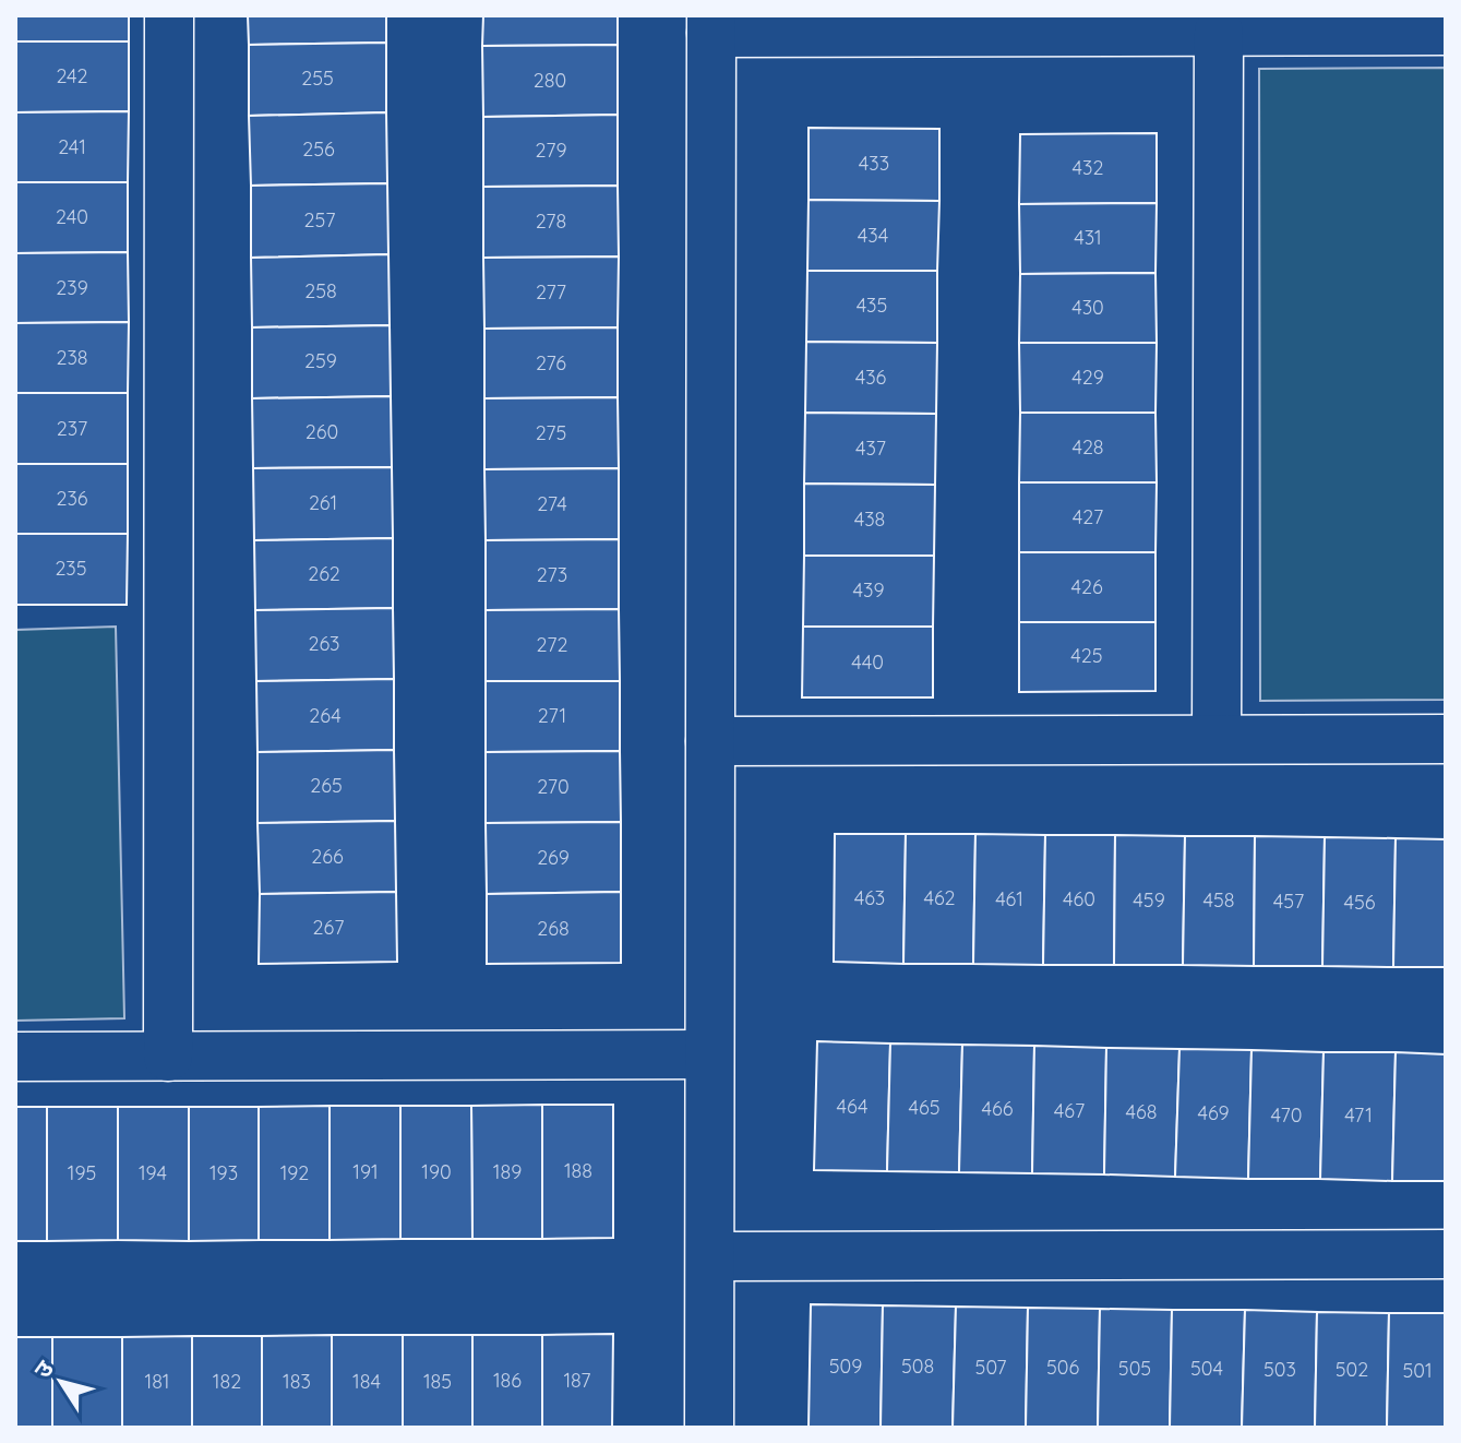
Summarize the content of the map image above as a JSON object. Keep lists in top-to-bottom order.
{
  "house_numbers": [
    "242",
    "255",
    "280",
    "241",
    "256",
    "279",
    "433",
    "432",
    "240",
    "257",
    "278",
    "434",
    "431",
    "239",
    "258",
    "277",
    "435",
    "430",
    "238",
    "259",
    "276",
    "436",
    "429",
    "237",
    "260",
    "275",
    "428",
    "437",
    "236",
    "261",
    "274",
    "427",
    "438",
    "235",
    "262",
    "273",
    "426",
    "439",
    "263",
    "272",
    "425",
    "440",
    "264",
    "271",
    "265",
    "270",
    "266",
    "269",
    "463",
    "462",
    "461",
    "460",
    "459",
    "458",
    "457",
    "456",
    "267",
    "268",
    "464",
    "465",
    "466",
    "467",
    "468",
    "469",
    "470",
    "471",
    "188",
    "191",
    "190",
    "189",
    "195",
    "194",
    "193",
    "192",
    "509",
    "508",
    "507",
    "506",
    "505",
    "504",
    "503",
    "502",
    "501",
    "186",
    "187",
    "181",
    "182",
    "183",
    "184",
    "185"
  ],
  "north": "top left"
}
